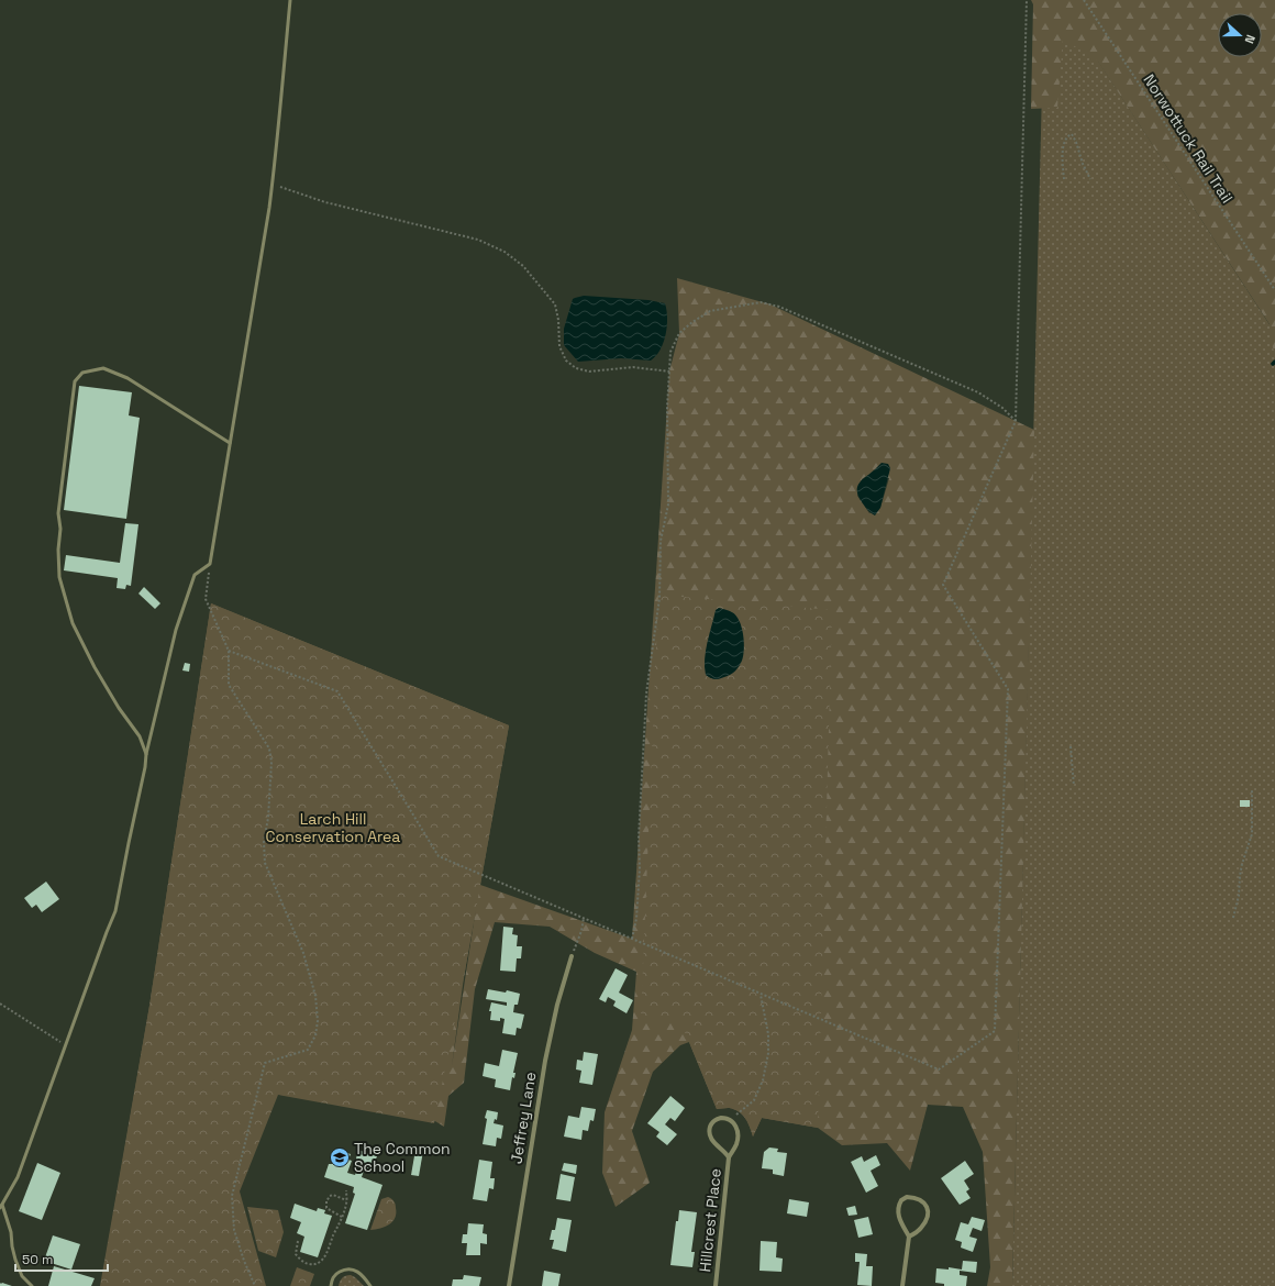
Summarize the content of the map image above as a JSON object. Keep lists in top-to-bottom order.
{
  "streets": {
    "street": ["Jeffrey Lane", "Hillcrest Place"],
    "path": ["Norwottuck Rail Trail"]
  },
  "parks": ["Larch Hill Conservation Area"],
  "places": {
    "school or university": ["The Common School"]
  },
  "scale_bar": "50 m",
  "north": "right"
}
